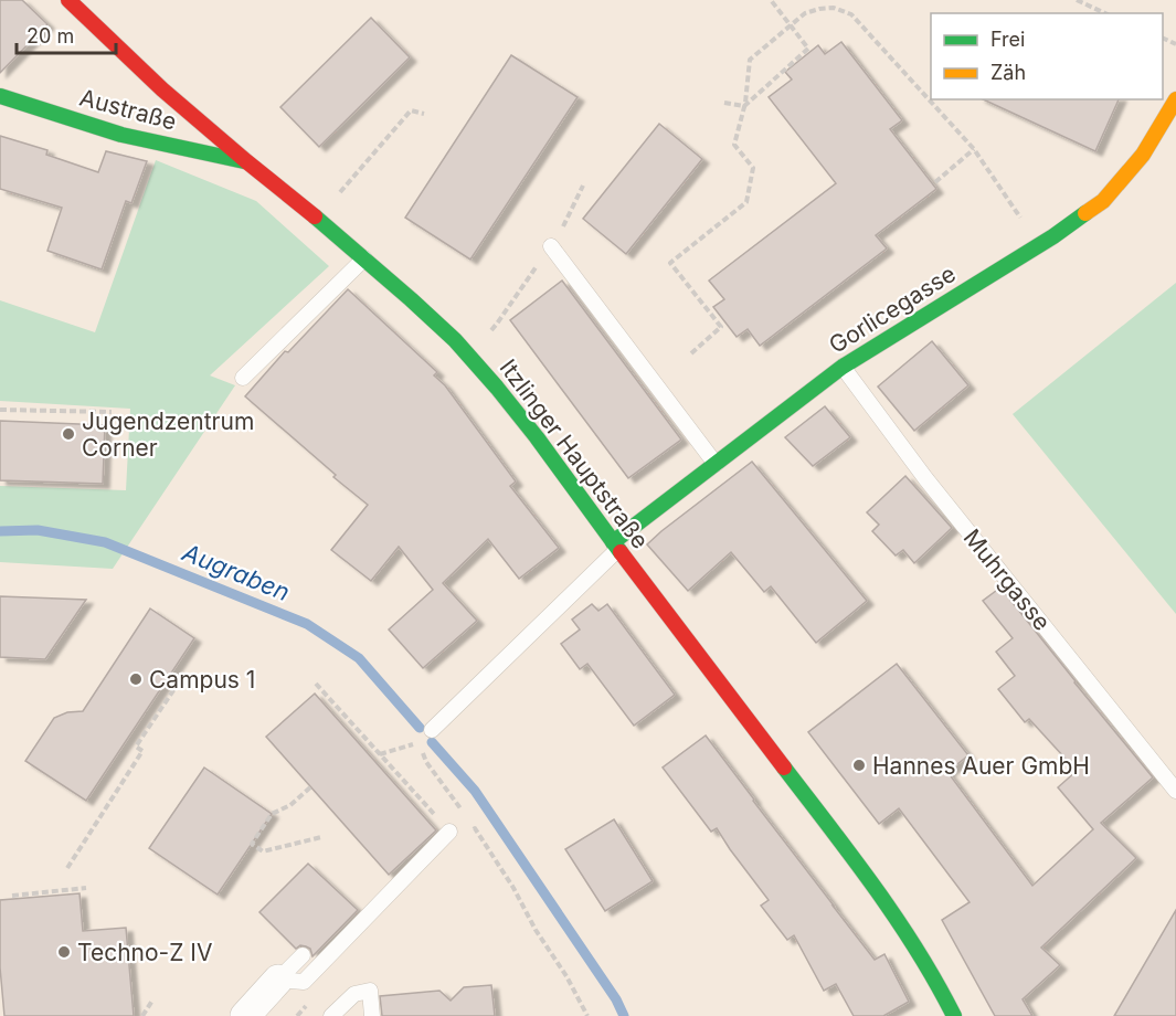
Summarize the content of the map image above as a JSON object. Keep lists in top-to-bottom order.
{
  "streets": {
    "street": ["Austraße", "Gorlicegasse", "Itzlinger Hauptstraße"],
    "lane": ["Muhrgasse"]
  },
  "crossings": [
    ["Austraße", "Itzlinger Hauptstraße"],
    ["Gorlicegasse", "Itzlinger Hauptstraße"],
    ["Gorlicegasse", "Muhrgasse"]
  ],
  "water": ["Augraben"],
  "places": [
    "Jugendzentrum Corner",
    "Campus 1",
    "Hannes Auer GmbH",
    "Techno-Z IV"
  ],
  "legend": ["Frei", "Zäh"],
  "scale_bar": "20 m"
}
